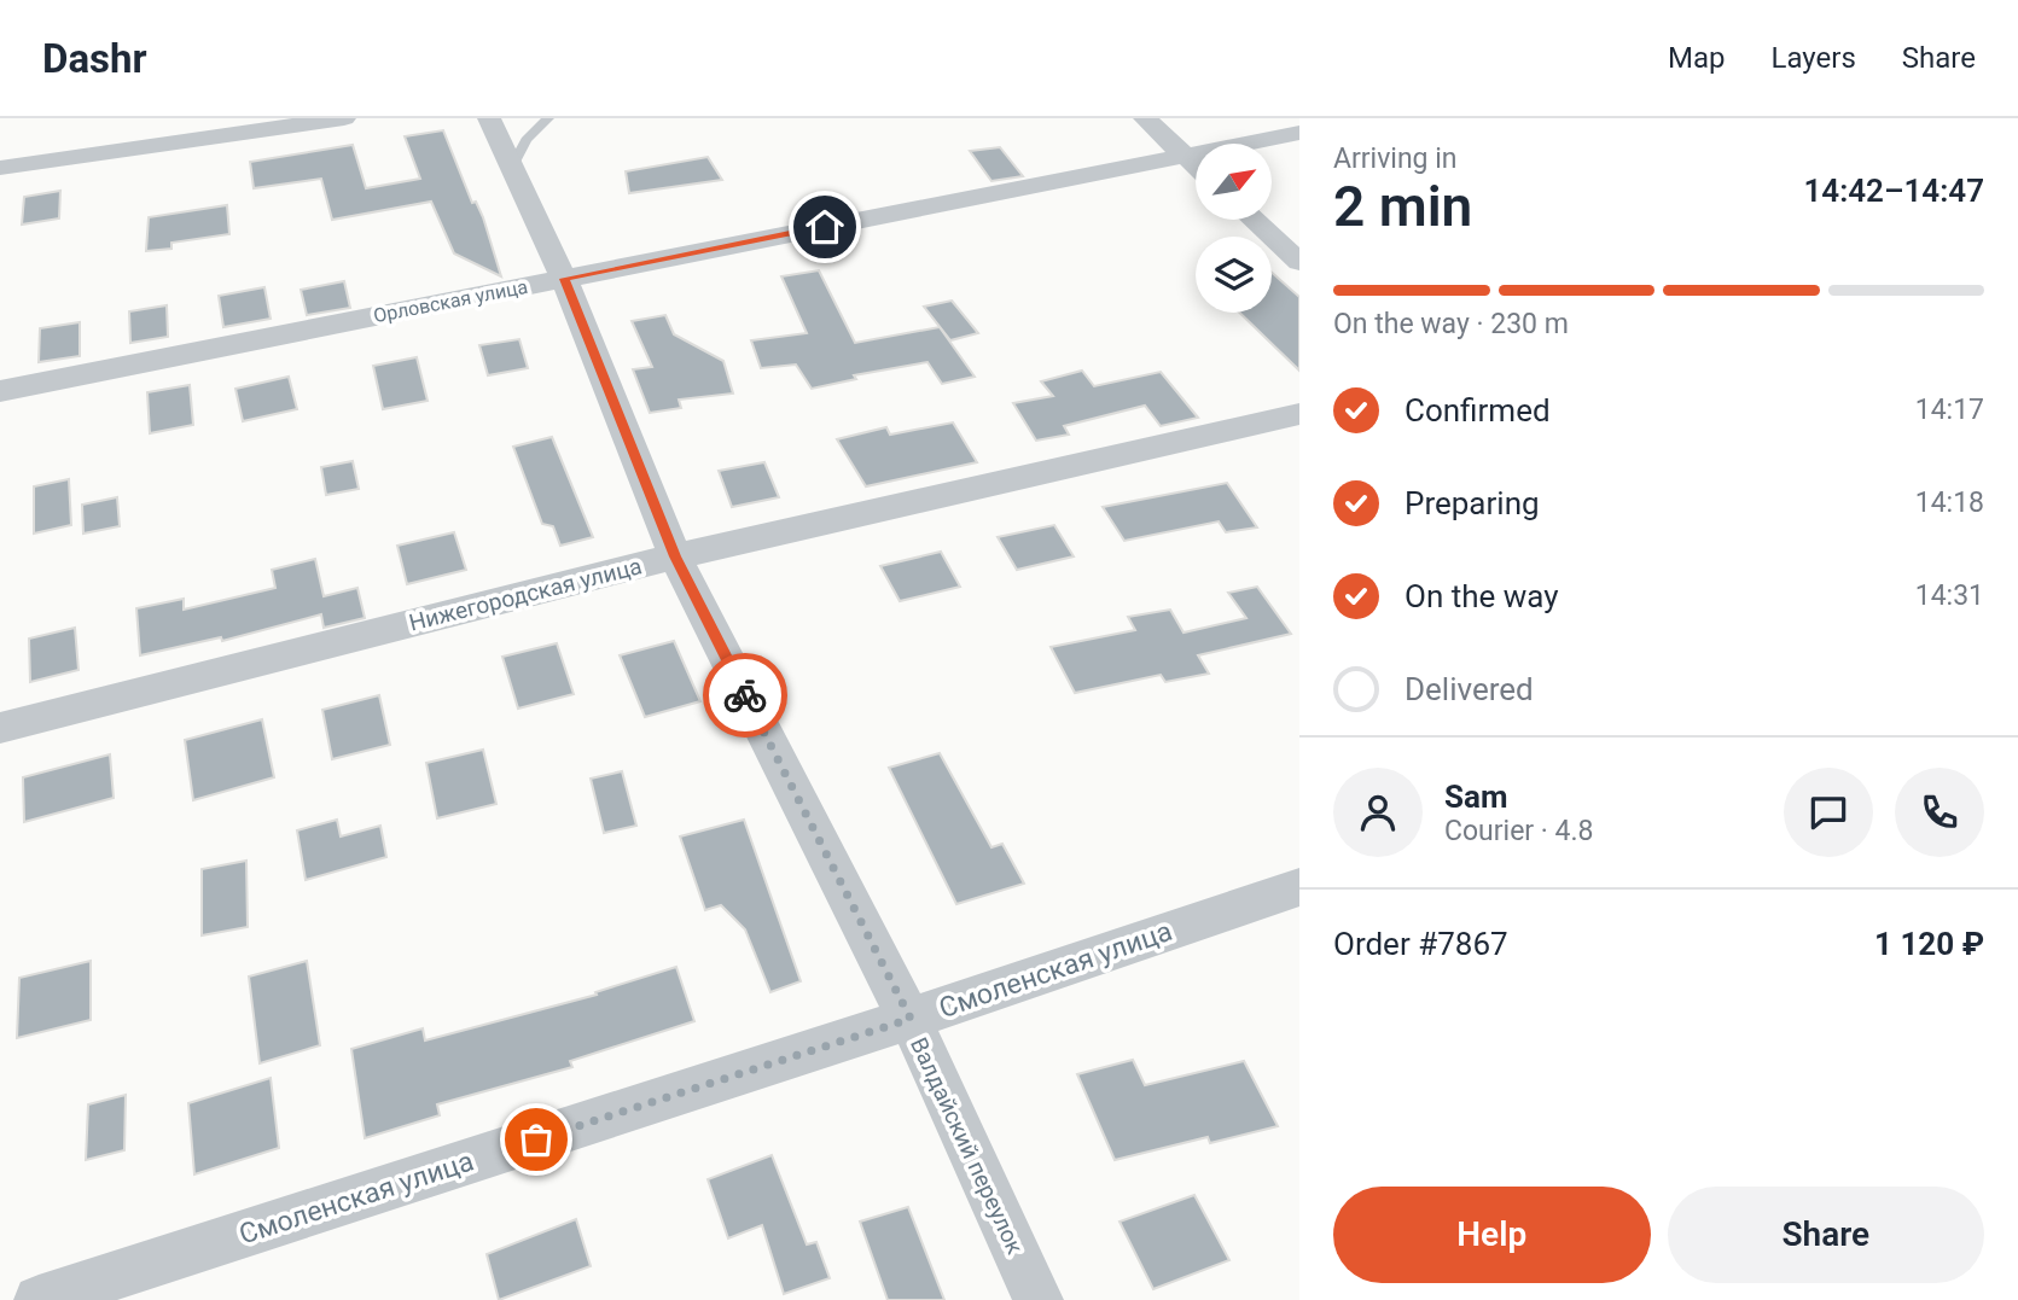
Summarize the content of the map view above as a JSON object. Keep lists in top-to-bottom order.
{
  "streets": {
    "street": [
      "Орловская улица",
      "Нижегородская улица",
      "Смоленская улица",
      "Валдайский переулок"
    ]
  },
  "crossings": [
    ["Орловская улица", "Валдайский переулок"],
    ["Нижегородская улица", "Валдайский переулок"],
    ["Смоленская улица", "Валдайский переулок"]
  ],
  "north": "top right",
  "page": {
    "header": "Dashr",
    "nav": ["Map", "Layers", "Share"],
    "heading": ["2 min", "Arriving in", "14:42–14:47"],
    "panel": [
      "Sam",
      "Courier · 4.8",
      "Order #7867",
      "1 120 ₽"
    ],
    "bar": "On the way · 230 m",
    "list": [
      ["Confirmed", "14:17"],
      ["Preparing", "14:18"],
      ["On the way", "14:31"],
      "Delivered"
    ],
    "buttons": ["Help", "Share"]
  }
}
